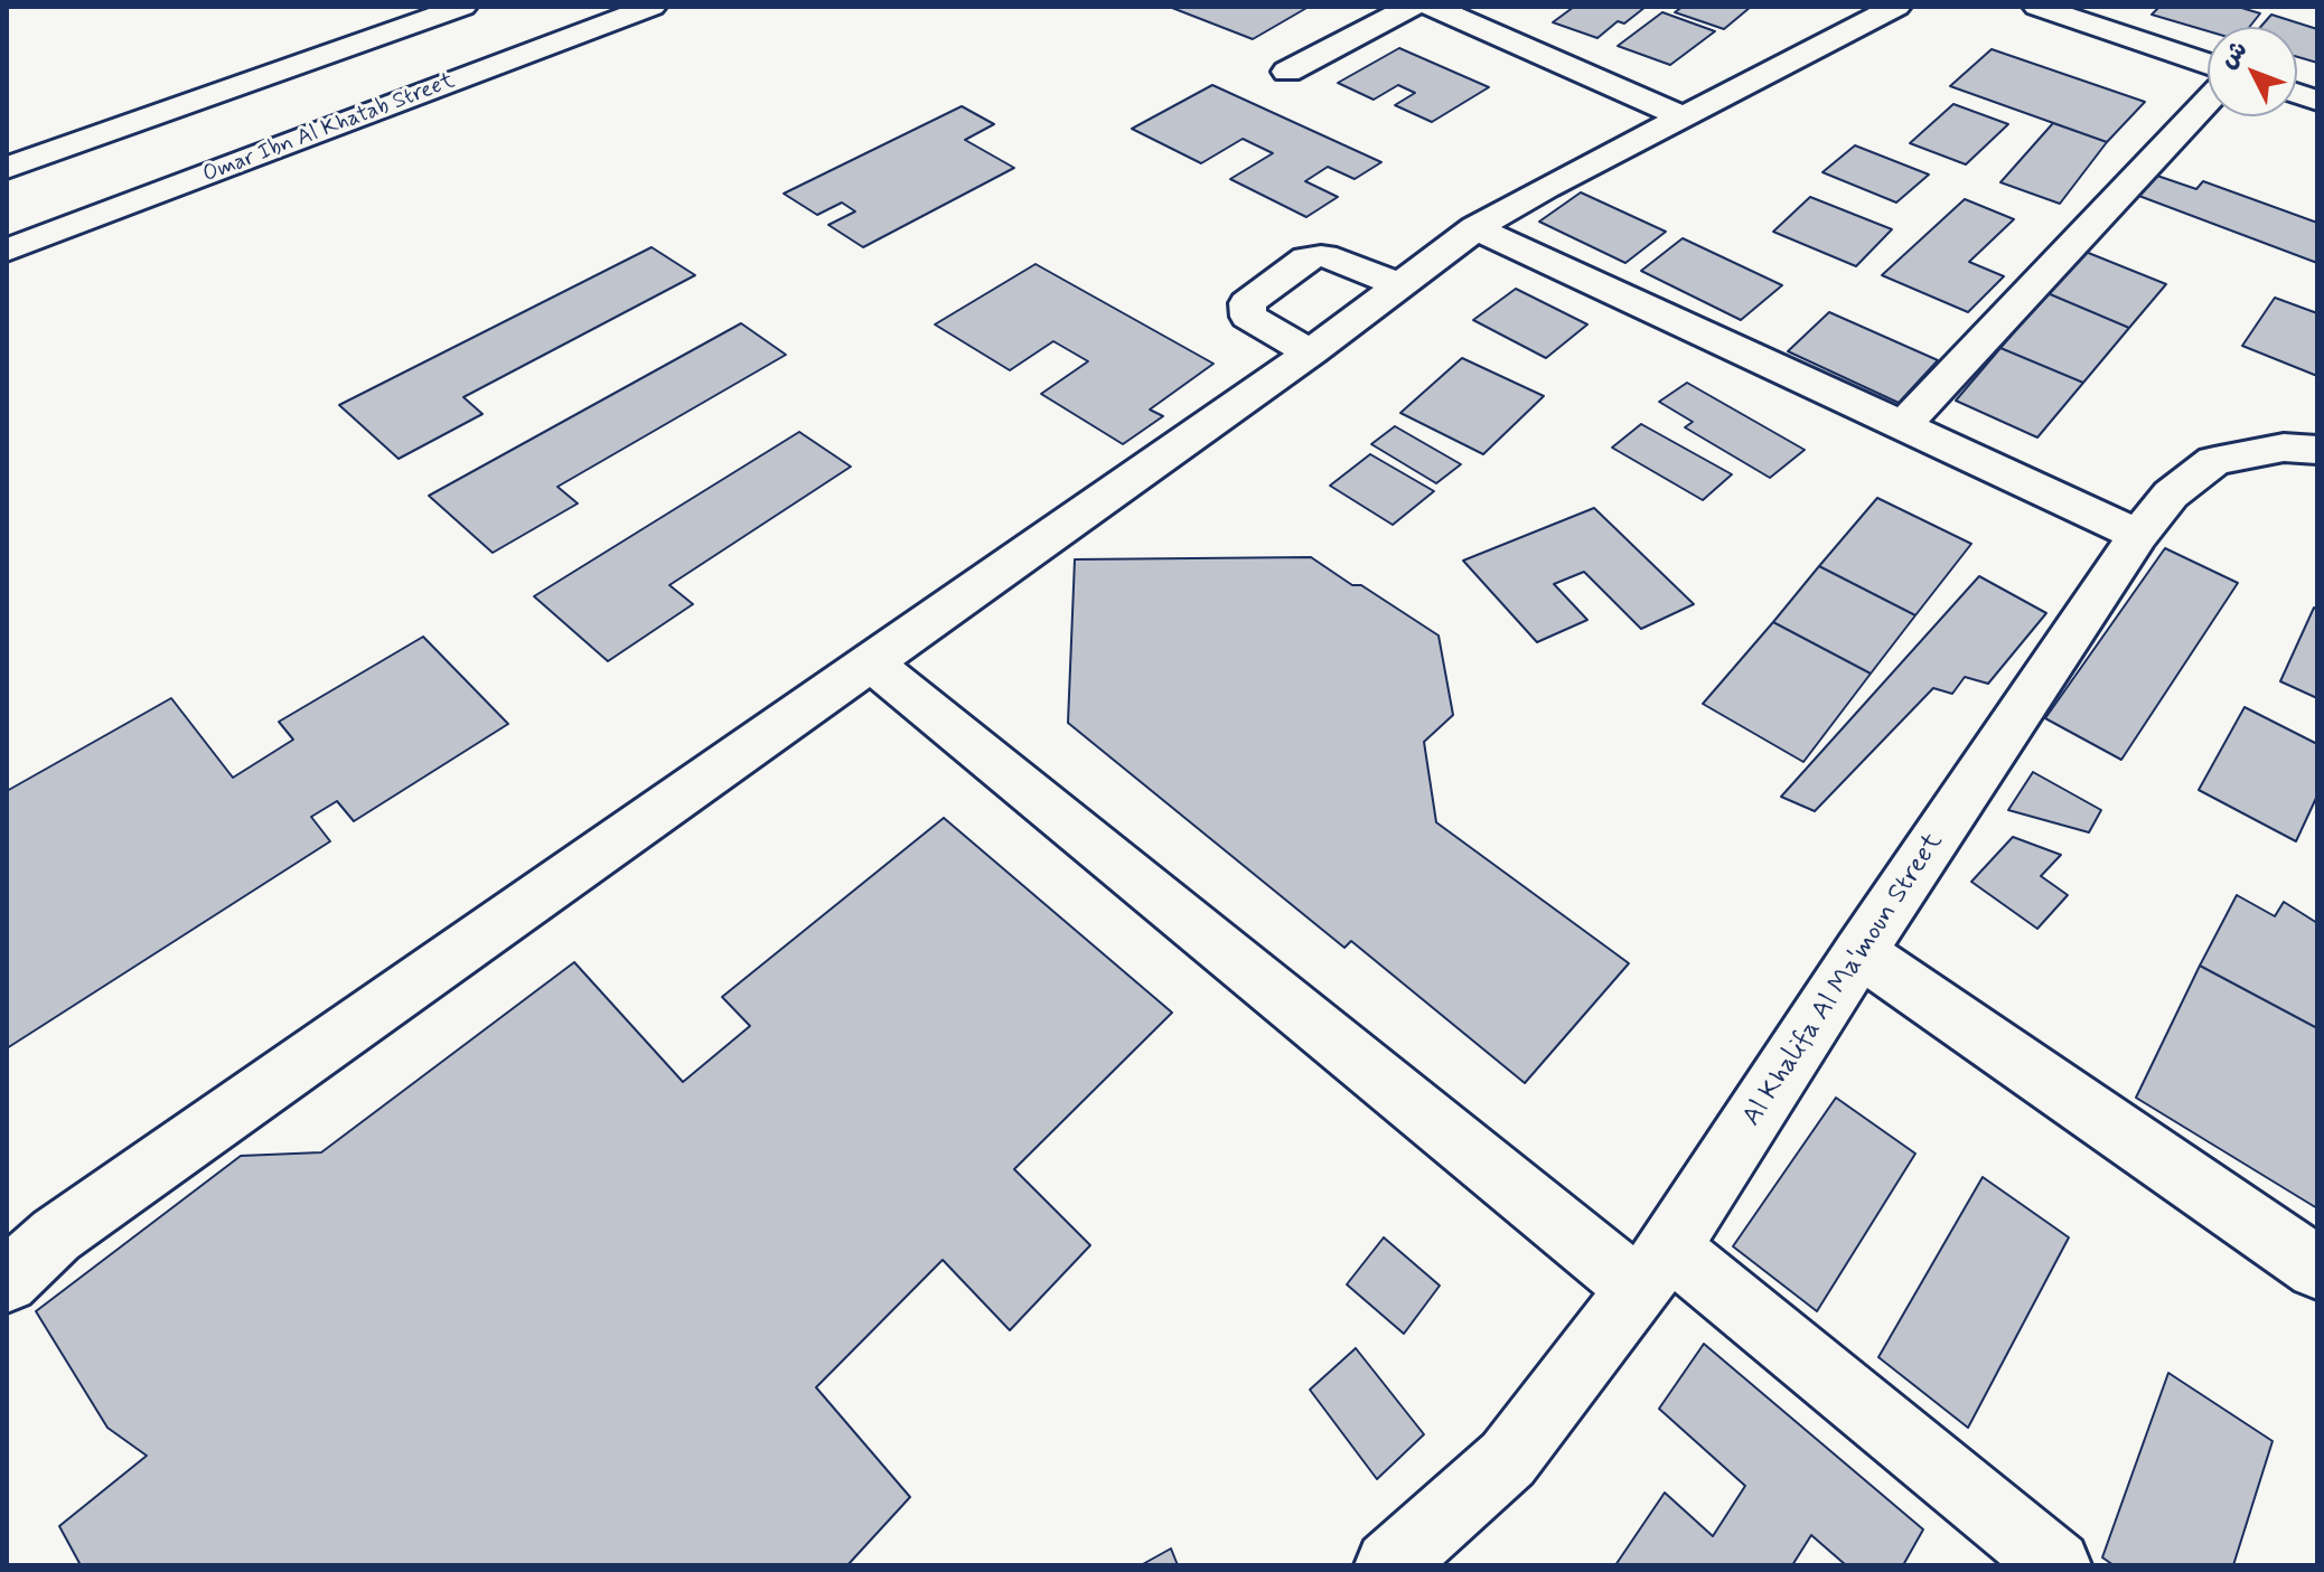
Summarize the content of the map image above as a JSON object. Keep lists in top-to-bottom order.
{
  "streets": {
    "street": ["Omar Ibn Al Khatab Street", "Al Khalifa Al Ma'moun Street"]
  },
  "north": "top left"
}
